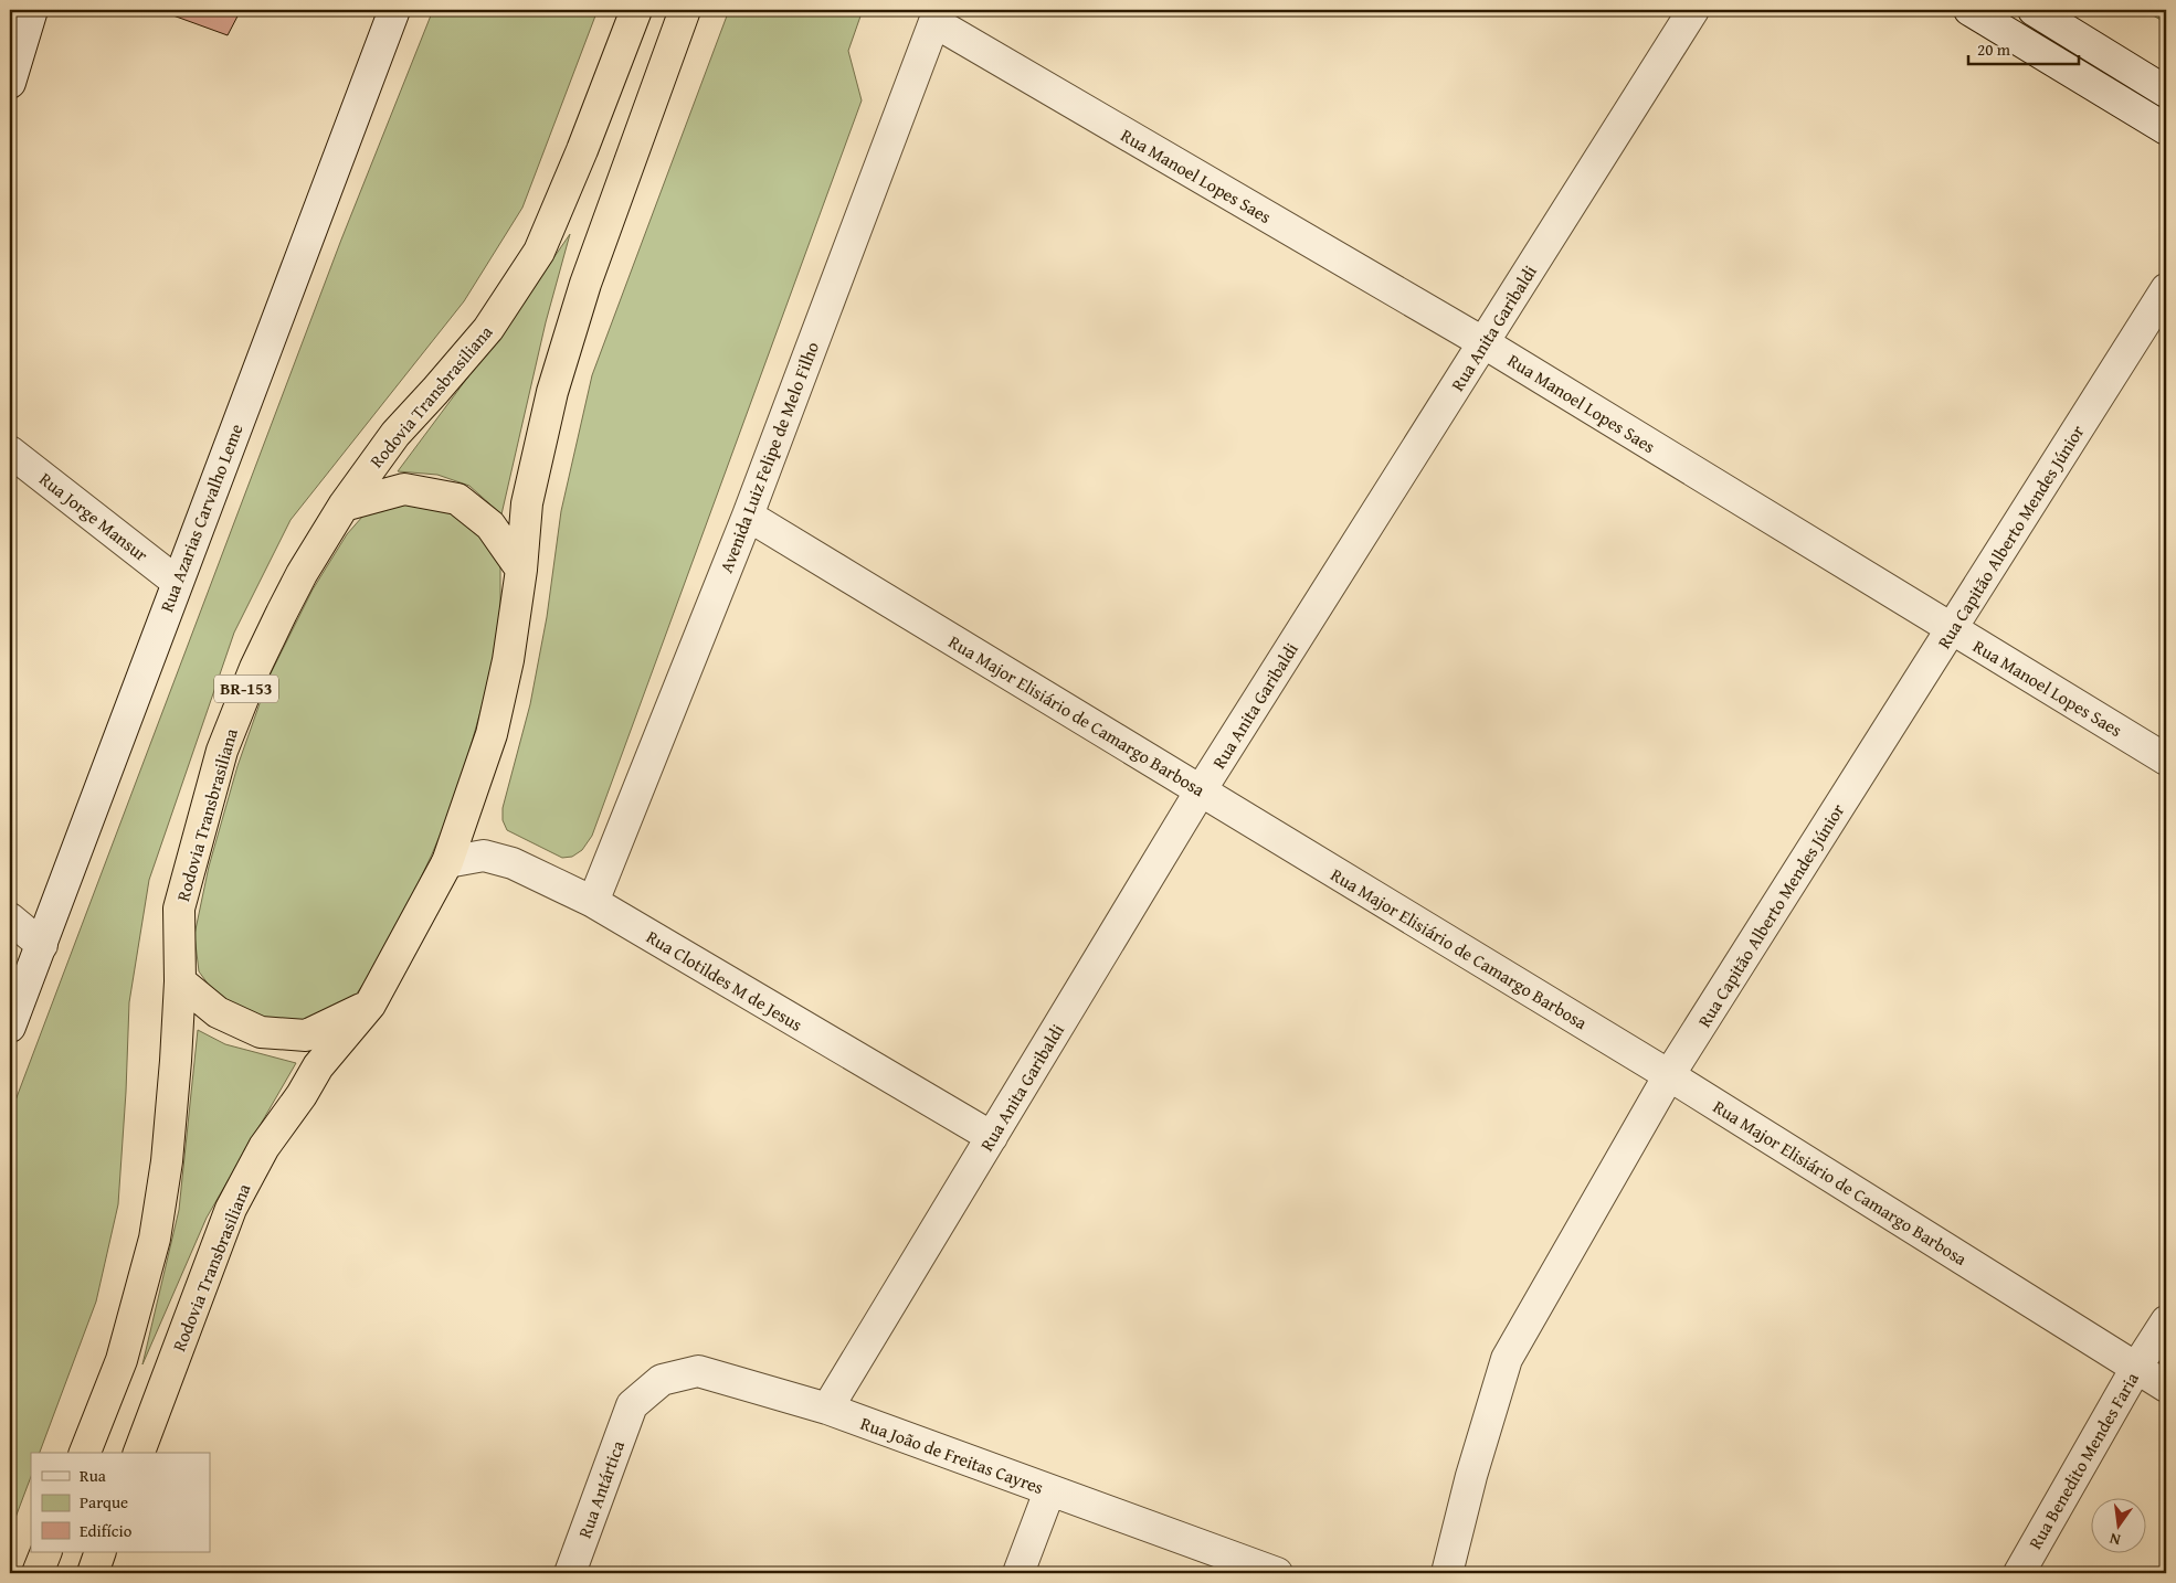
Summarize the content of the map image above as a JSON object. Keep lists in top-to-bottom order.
{
  "streets": {
    "highway": ["Rodovia Transbrasiliana", "BR-153"],
    "street": [
      "Rua Manoel Lopes Saes",
      "Rua Anita Garibaldi",
      "Avenida Luiz Felipe de Melo Filho",
      "Rua Jorge Mansur",
      "Rua Azarias Carvalho Leme",
      "Rua Capitão Alberto Mendes Júnior",
      "Rua Major Elisiário de Camargo Barbosa",
      "Rua Clotildes M de Jesus",
      "Rua João de Freitas Cayres",
      "Rua Benedito Mendes Faria",
      "Rua Antártica"
    ]
  },
  "crossings": [
    ["Rua Manoel Lopes Saes", "Rua Anita Garibaldi"],
    ["Rua Manoel Lopes Saes", "Avenida Luiz Felipe de Melo Filho"],
    ["Rua Manoel Lopes Saes", "Rua Capitão Alberto Mendes Júnior"],
    ["Rua Anita Garibaldi", "Rua Major Elisiário de Camargo Barbosa"],
    ["Rua Anita Garibaldi", "Rua Clotildes M de Jesus"],
    ["Rua Anita Garibaldi", "Rua João de Freitas Cayres"],
    ["Rodovia Transbrasiliana", "Rua Clotildes M de Jesus"],
    ["Avenida Luiz Felipe de Melo Filho", "Rua Major Elisiário de Camargo Barbosa"],
    ["Avenida Luiz Felipe de Melo Filho", "Rua Clotildes M de Jesus"],
    ["Rua Jorge Mansur", "Rua Azarias Carvalho Leme"],
    ["Rua Capitão Alberto Mendes Júnior", "Rua Major Elisiário de Camargo Barbosa"],
    ["Rua Major Elisiário de Camargo Barbosa", "Rua Benedito Mendes Faria"],
    ["Rua João de Freitas Cayres", "Rua Antártica"]
  ],
  "legend": ["Rua", "Parque", "Edifício"],
  "scale_bar": "20 m",
  "north": "bottom"
}
